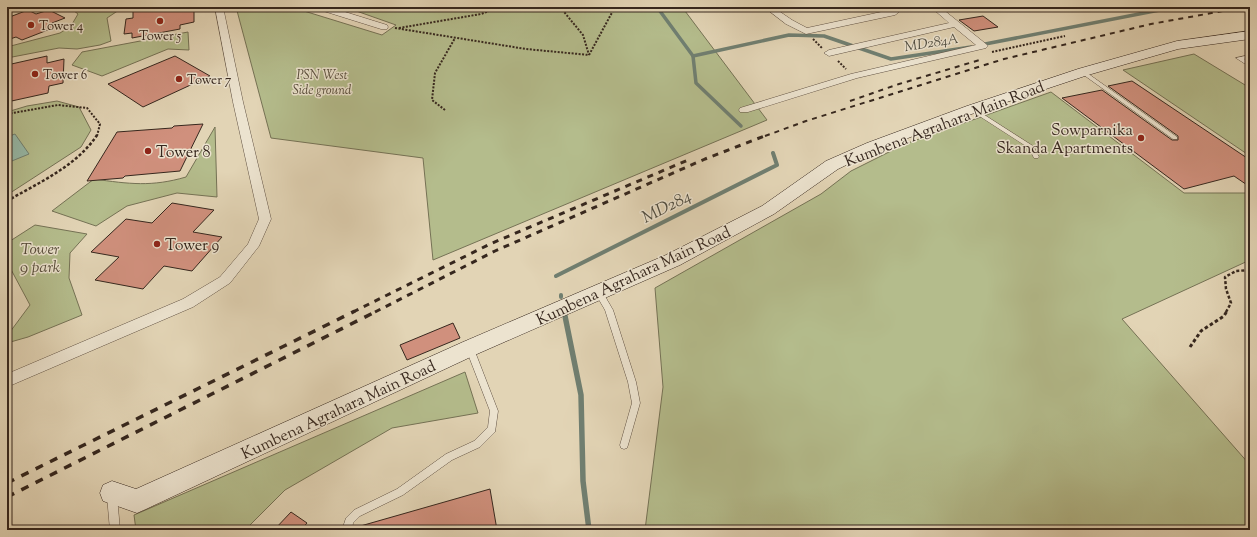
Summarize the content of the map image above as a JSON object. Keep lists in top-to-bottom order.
{
  "streets": {
    "street": ["Kumbena Agrahara Main Road"]
  },
  "water": ["MD284A", "MD284"],
  "parks": ["PSN West Side ground", "Tower 9 park"],
  "places": [
    "Tower 5",
    "Tower 4",
    "Tower 6",
    "Tower 7",
    "Sowparnika Skanda Apartments",
    "Tower 8",
    "Tower 9"
  ]
}
